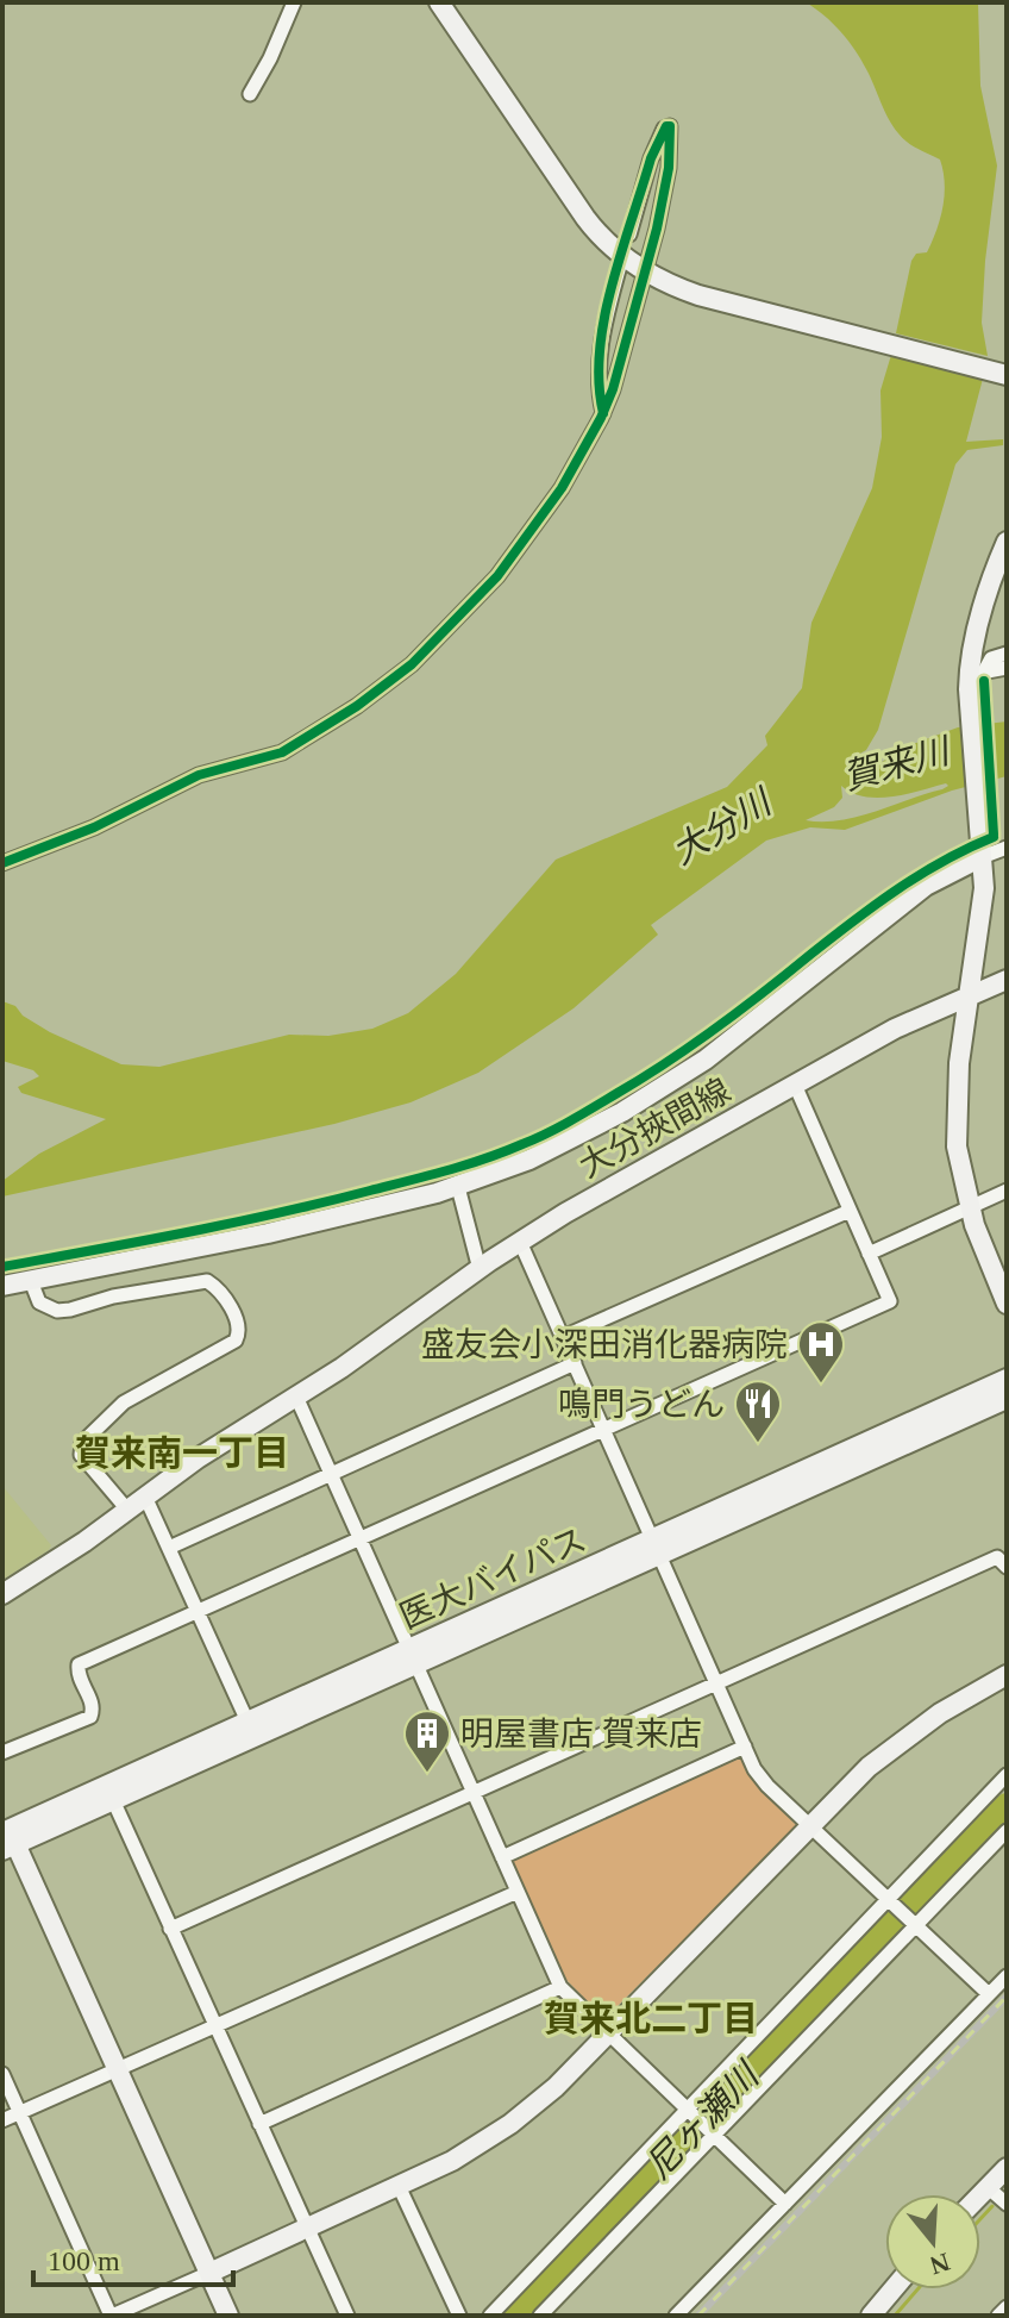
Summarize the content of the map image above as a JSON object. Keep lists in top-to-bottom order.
{
  "streets": {
    "street": ["大分挾間線", "医大バイパス"]
  },
  "districts": ["賀来南一丁目", "賀来北二丁目"],
  "water": ["賀来川", "大分川", "尼ヶ瀬川"],
  "places": {
    "hospital": ["盛友会小深田消化器病院"],
    "restaurant": ["鳴門うどん"],
    "building": ["明屋書店 賀来店"]
  },
  "scale_bar": "100 m",
  "north": "bottom"
}
